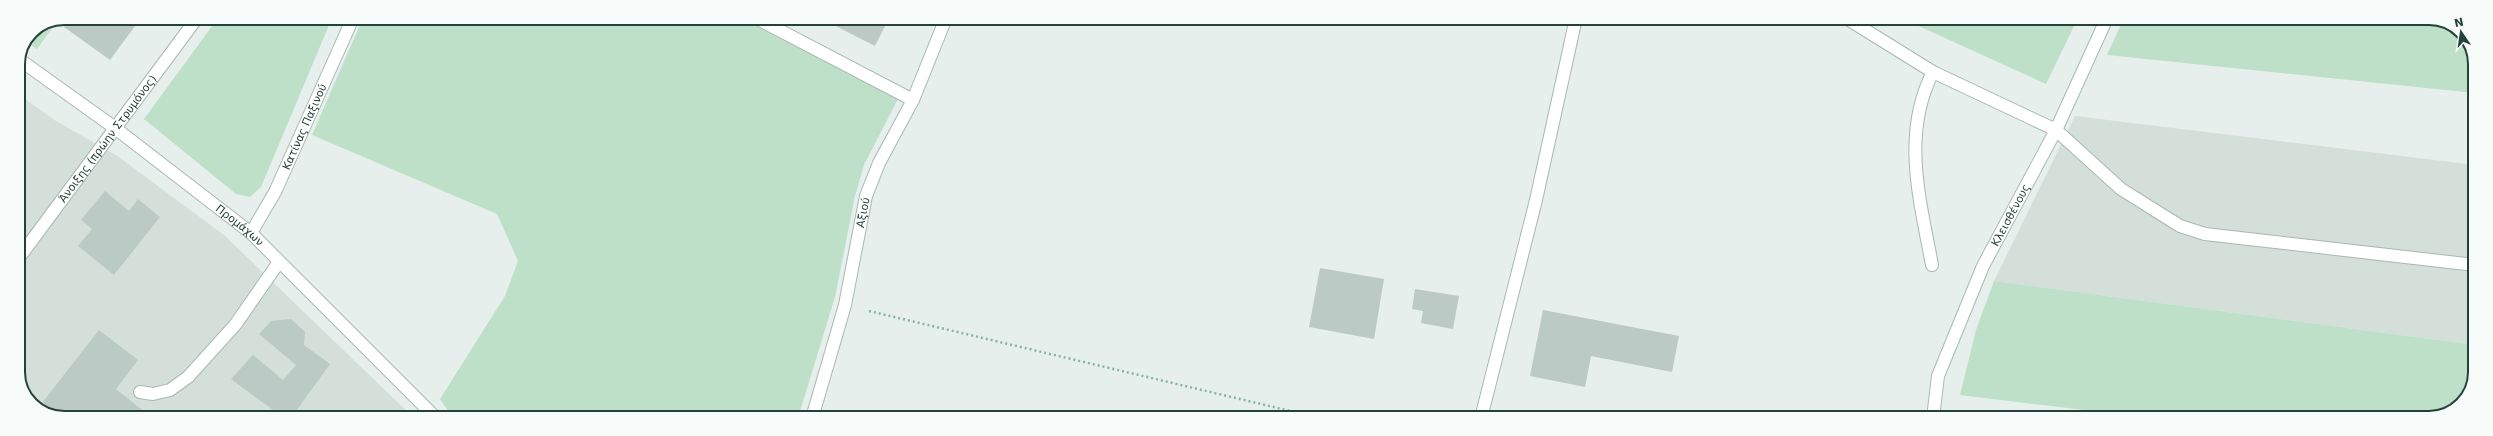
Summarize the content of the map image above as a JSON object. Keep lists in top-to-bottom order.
{
  "streets": {
    "street": [
      "Κατίνας Παξινού",
      "Άνοιξης (πρώην Στρυμόνος)",
      "Αξιού",
      "Κλεισθένους",
      "Προμάχων"
    ]
  },
  "crossings": [
    ["Κατίνας Παξινού", "Προμάχων"],
    ["Άνοιξης (πρώην Στρυμόνος)", "Προμάχων"]
  ],
  "north": "top"
}
